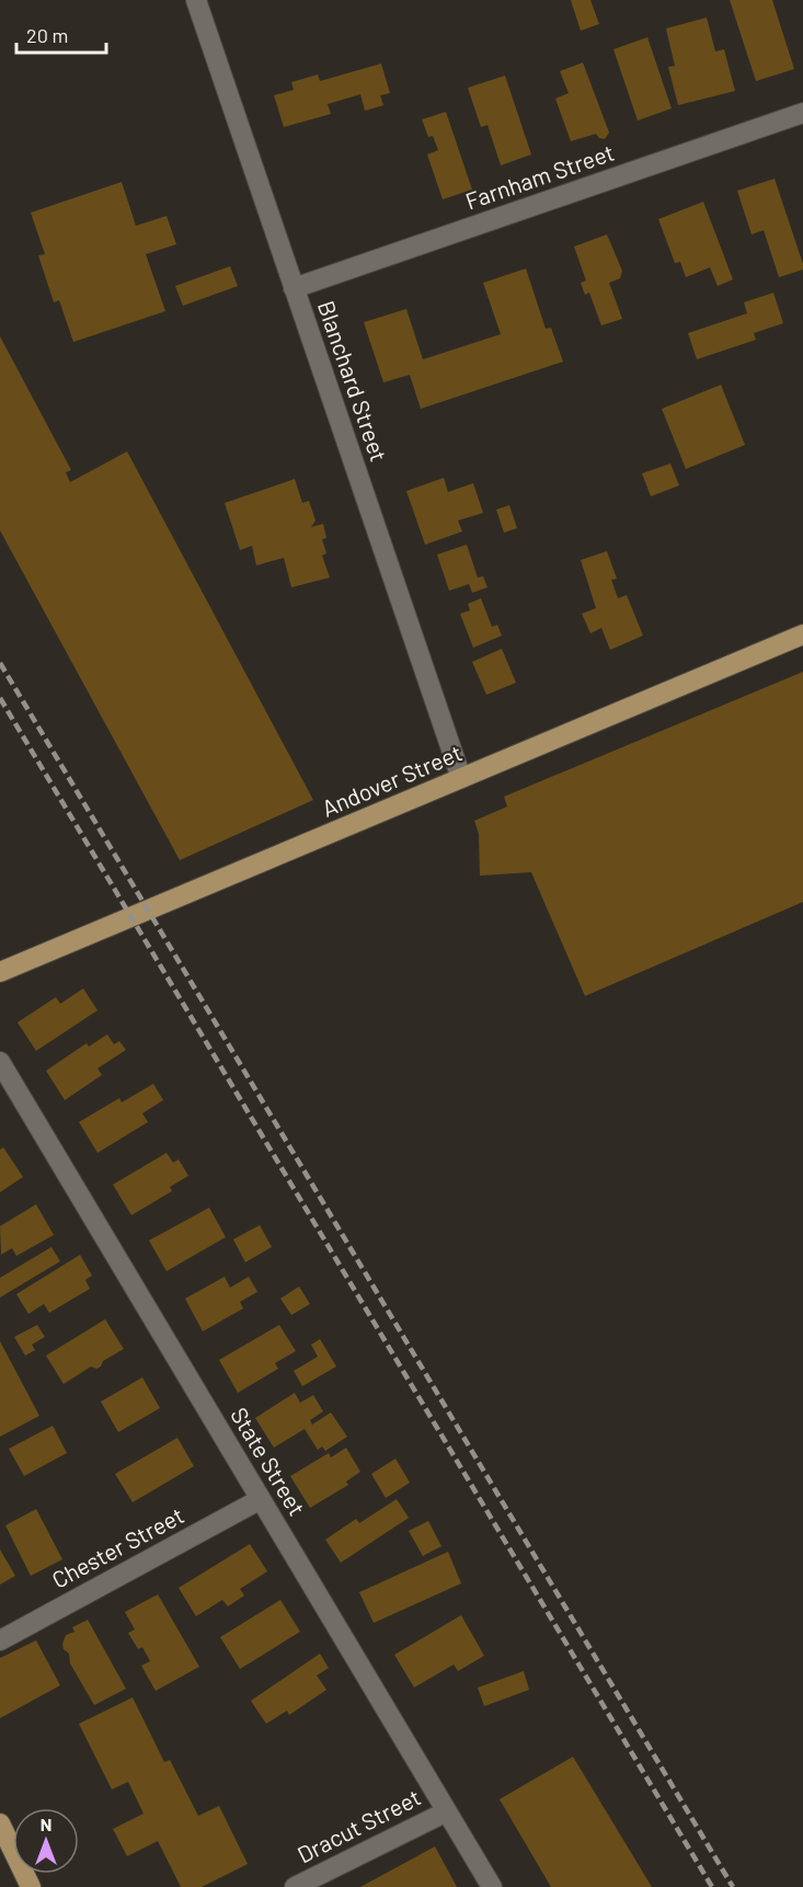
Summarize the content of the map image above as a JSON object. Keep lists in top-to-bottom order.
{
  "streets": {
    "main road": ["Andover Street"],
    "street": [
      "Farnham Street",
      "Blanchard Street",
      "State Street",
      "Chester Street",
      "Dracut Street"
    ]
  },
  "crossings": [
    ["Farnham Street", "Blanchard Street"],
    ["Blanchard Street", "Andover Street"],
    ["State Street", "Chester Street"],
    ["State Street", "Dracut Street"]
  ],
  "scale_bar": "20 m",
  "north": "top"
}
